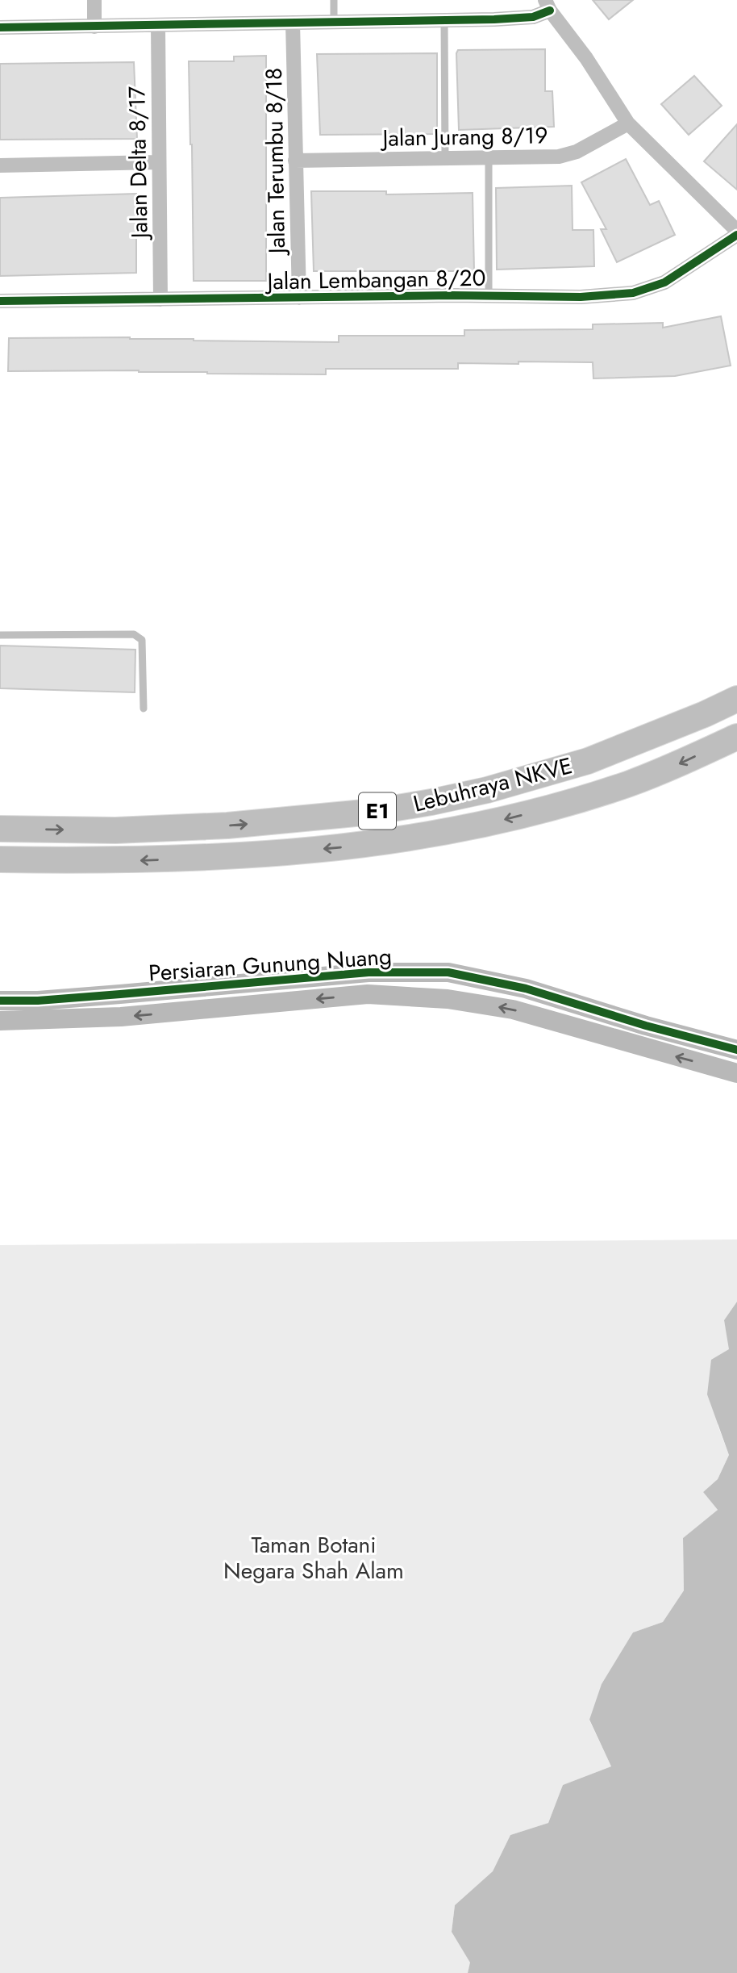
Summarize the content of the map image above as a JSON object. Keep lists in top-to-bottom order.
{
  "streets": {
    "highway": ["Lebuhraya NKVE", "E1"],
    "street": [
      "Jalan Jurang 8/19",
      "Jalan Terumbu 8/18",
      "Jalan Delta 8/17",
      "Jalan Lembangan 8/20",
      "Persiaran Gunung Nuang"
    ]
  },
  "crossings": [
    ["Jalan Jurang 8/19", "Jalan Terumbu 8/18"],
    ["Jalan Terumbu 8/18", "Jalan Lembangan 8/20"],
    ["Jalan Delta 8/17", "Jalan Lembangan 8/20"]
  ],
  "parks": ["Taman Botani Negara Shah Alam"]
}
